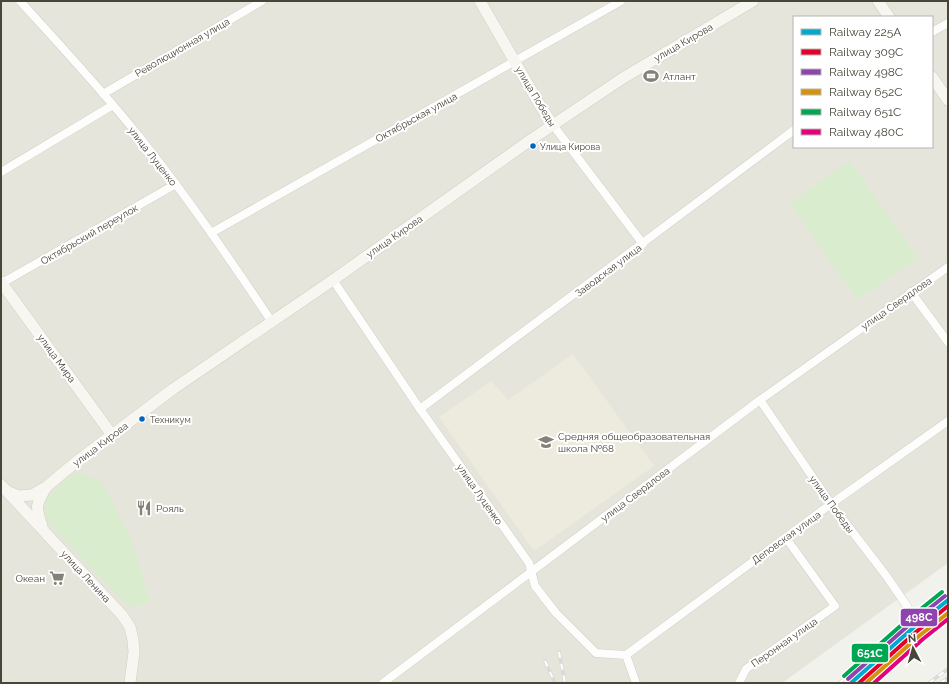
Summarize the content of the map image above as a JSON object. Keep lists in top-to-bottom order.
{
  "streets": {
    "street": [
      "улица Кирова",
      "Революционная улица",
      "улица Победы",
      "Октябрьская улица",
      "улица Луценко",
      "Октябрьский переулок",
      "Заводская улица",
      "улица Свердлова",
      "улица Мира",
      "Деповская улица",
      "улица Ленина",
      "Перонная улица"
    ]
  },
  "crossings": [
    ["улица Кирова", "улица Победы"],
    ["улица Кирова", "улица Луценко"],
    ["улица Кирова", "улица Мира"],
    ["улица Кирова", "улица Ленина"],
    ["Революционная улица", "улица Луценко"],
    ["улица Победы", "Октябрьская улица"],
    ["улица Победы", "Заводская улица"],
    ["улица Победы", "улица Свердлова"],
    ["улица Победы", "Деповская улица"],
    ["Октябрьская улица", "улица Луценко"],
    ["улица Луценко", "Октябрьский переулок"],
    ["улица Луценко", "Заводская улица"],
    ["улица Луценко", "улица Свердлова"],
    ["улица Луценко", "Деповская улица"],
    ["Октябрьский переулок", "улица Мира"],
    ["Деповская улица", "Перонная улица"]
  ],
  "places": {
    "sports": ["Атлант"],
    "other": ["Улица Кирова", "Техникум"],
    "school or university": ["Средняя общеобразовательная школа №68"],
    "restaurant": ["Рояль"],
    "supermarket": ["Океан"]
  },
  "lines": [
    "rail line 651С",
    "rail line 498С",
    "rail line 225А",
    "rail line 309С",
    "rail line 652С",
    "rail line 480С"
  ],
  "legend": [
    "Railway 225А",
    "Railway 309С",
    "Railway 498С",
    "Railway 652С",
    "Railway 651С",
    "Railway 480С"
  ],
  "north": "top"
}
